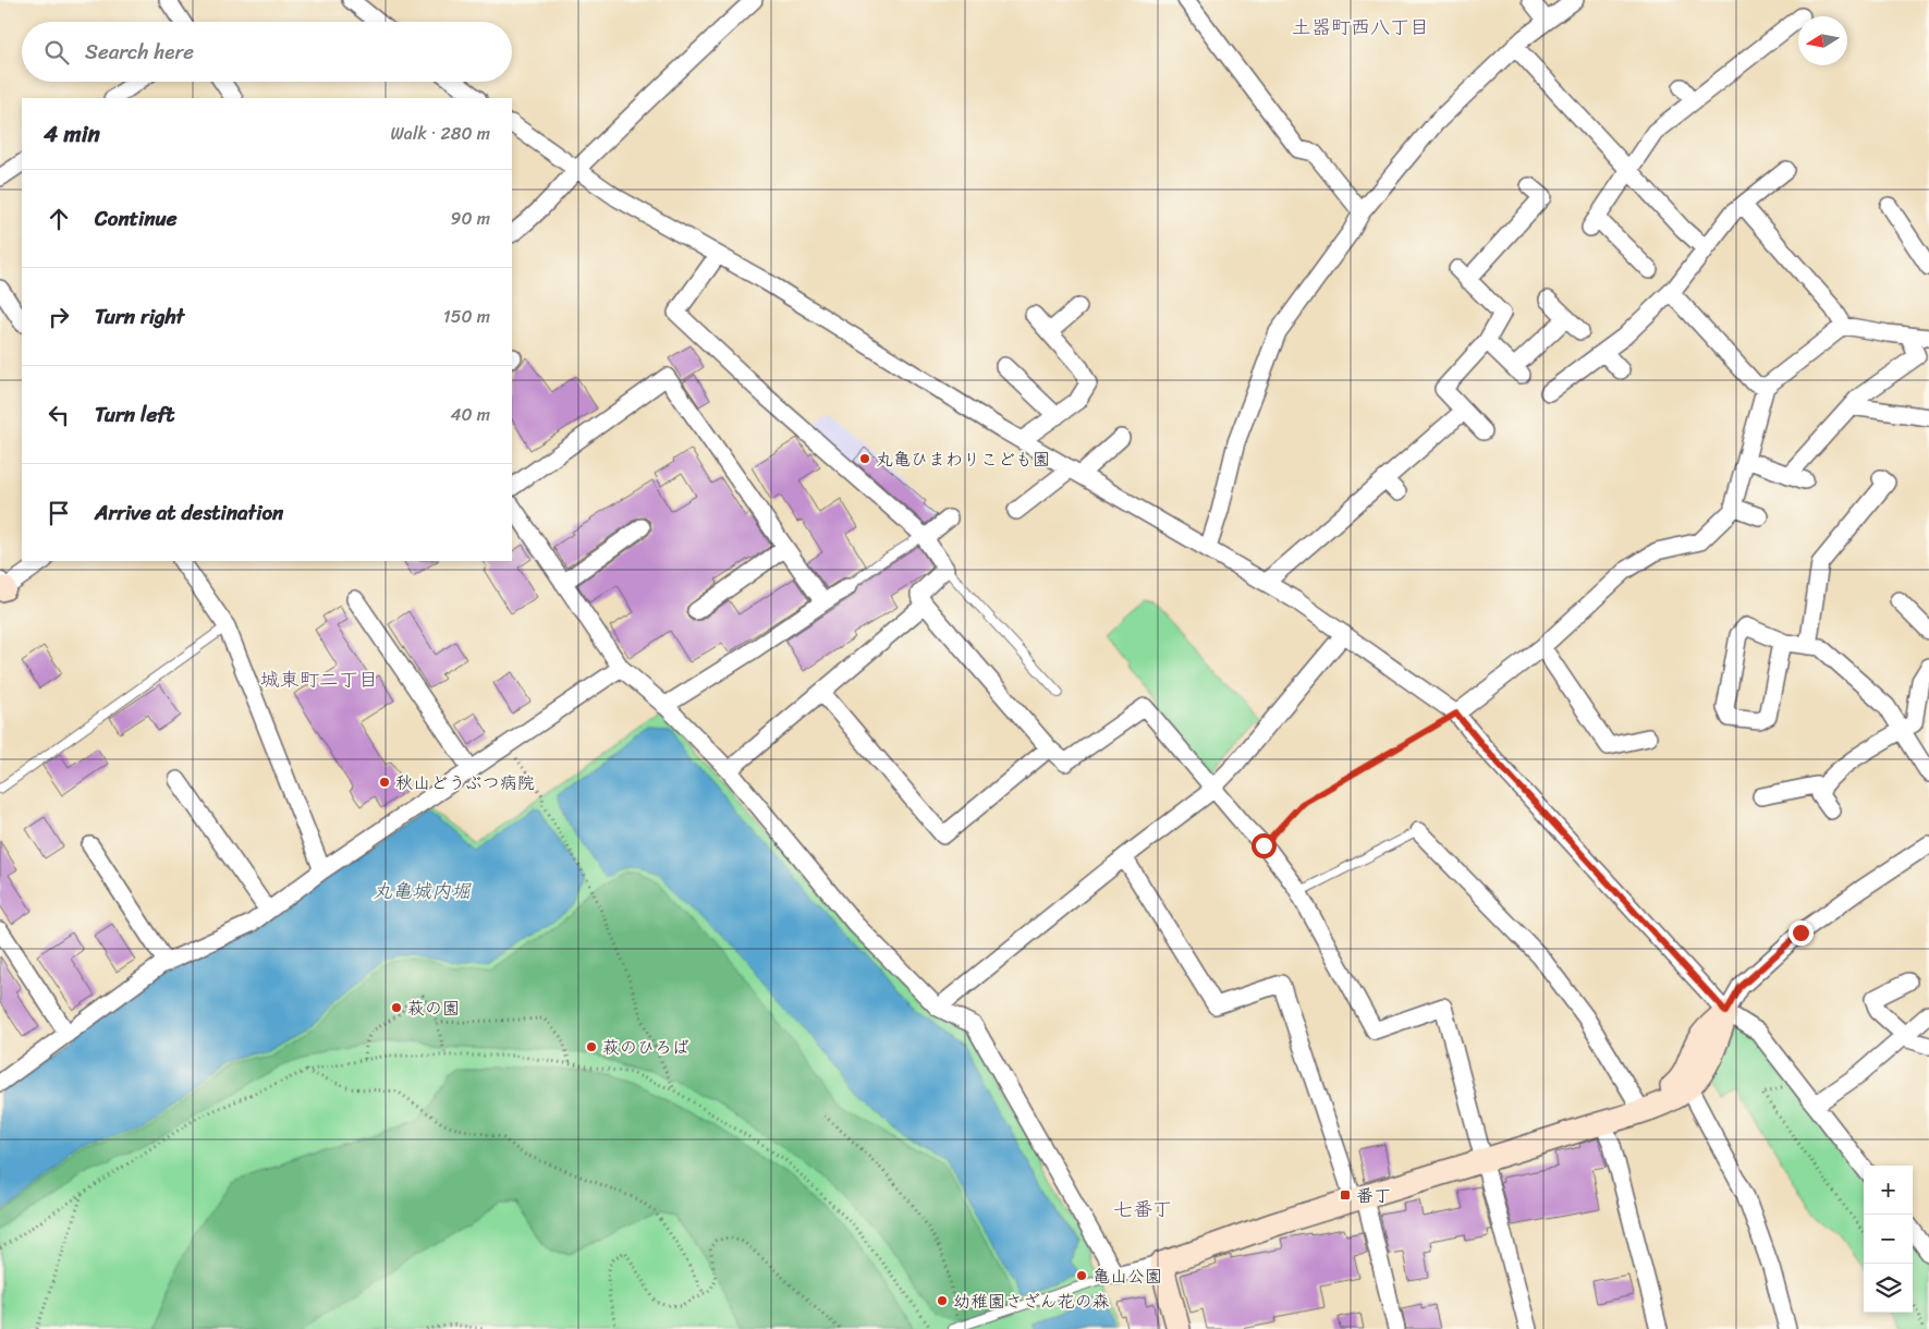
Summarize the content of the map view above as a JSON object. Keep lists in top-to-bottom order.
{
  "districts": ["土器町西八丁目", "城東町二丁目", "七番丁"],
  "water": ["丸亀城内堀"],
  "places": {
    "other": [
      "丸亀ひまわりこども園",
      "秋山どうぶつ病院",
      "萩の園",
      "萩のひろば",
      "亀山公園",
      "幼稚園さざん花の森"
    ],
    "transit": ["番丁"]
  },
  "north": "left",
  "page": {
    "search": "Search here",
    "heading": ["4 min", "Walk · 280 m"],
    "list": [
      ["Continue", "90 m"],
      ["Turn right", "150 m"],
      ["Turn left", "40 m"],
      "Arrive at destination"
    ],
    "map_buttons": ["+", "−"]
  }
}
